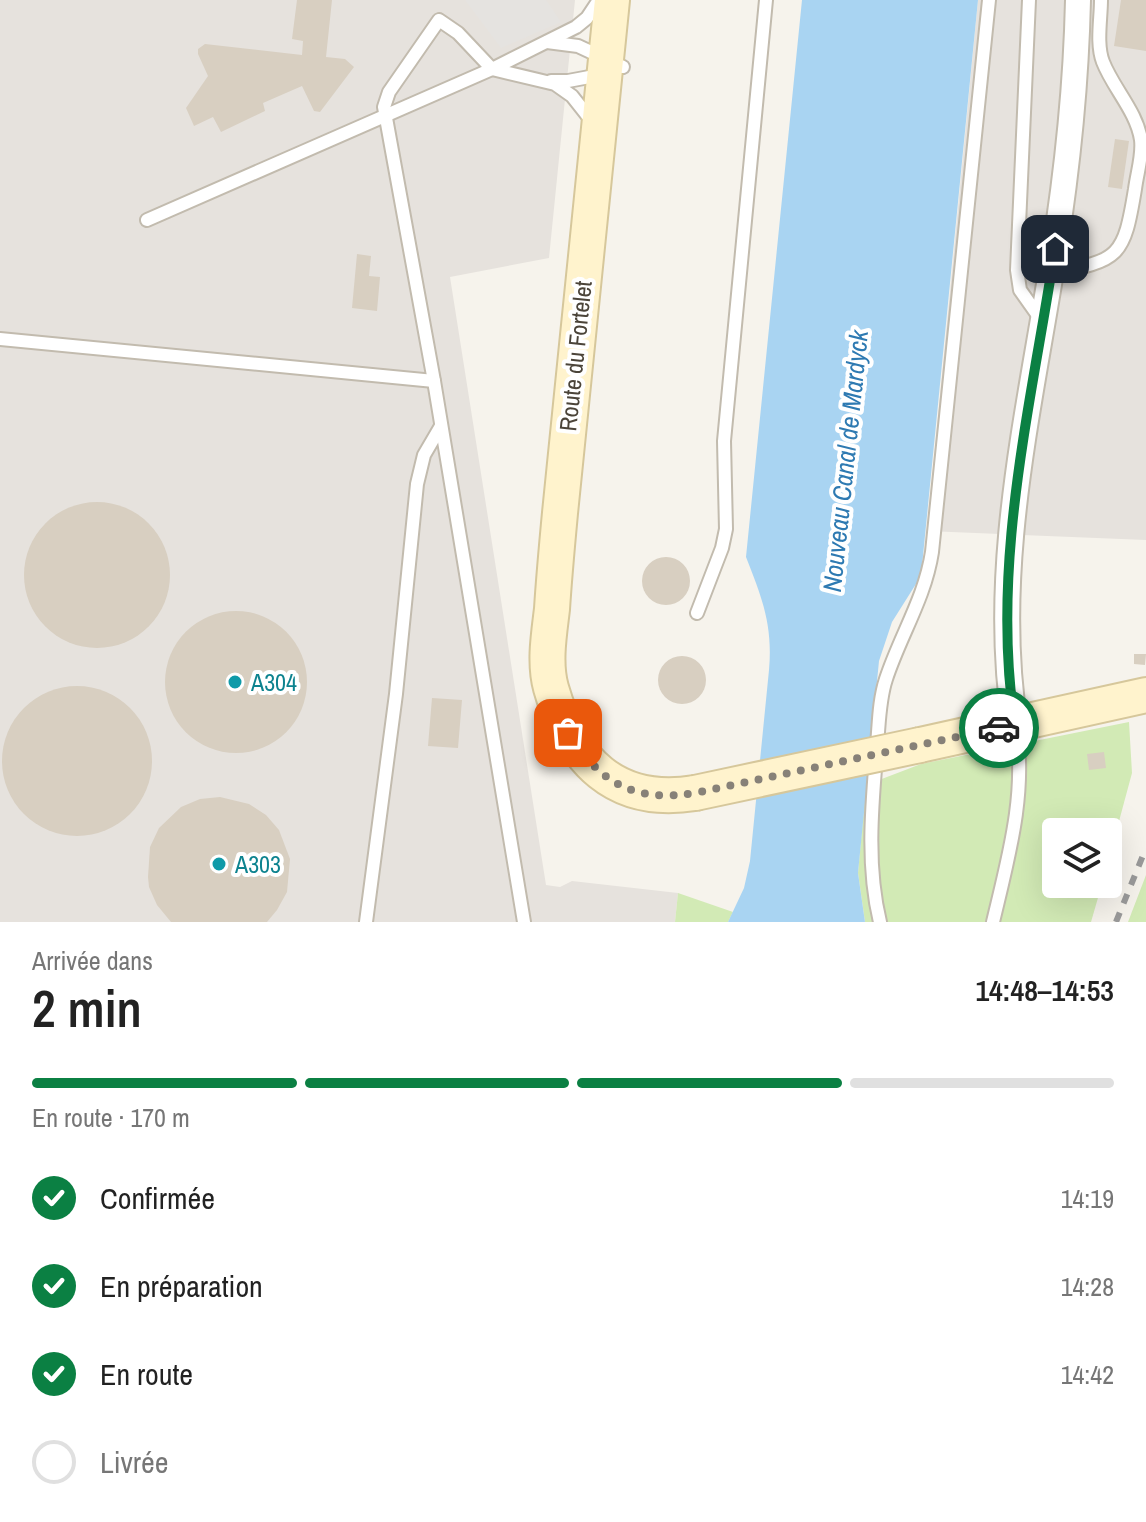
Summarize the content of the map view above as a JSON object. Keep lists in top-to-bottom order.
{
  "streets": {
    "main road": ["Route du Fortelet"]
  },
  "water": ["Nouveau Canal de Mardyck"],
  "places": ["A304", "A303"],
  "page": {
    "heading": ["2 min", "Arrivée dans", "14:48–14:53"],
    "bar": "En route · 170 m",
    "list": [
      ["Confirmée", "14:19"],
      ["En préparation", "14:28"],
      ["En route", "14:42"],
      "Livrée"
    ]
  }
}
